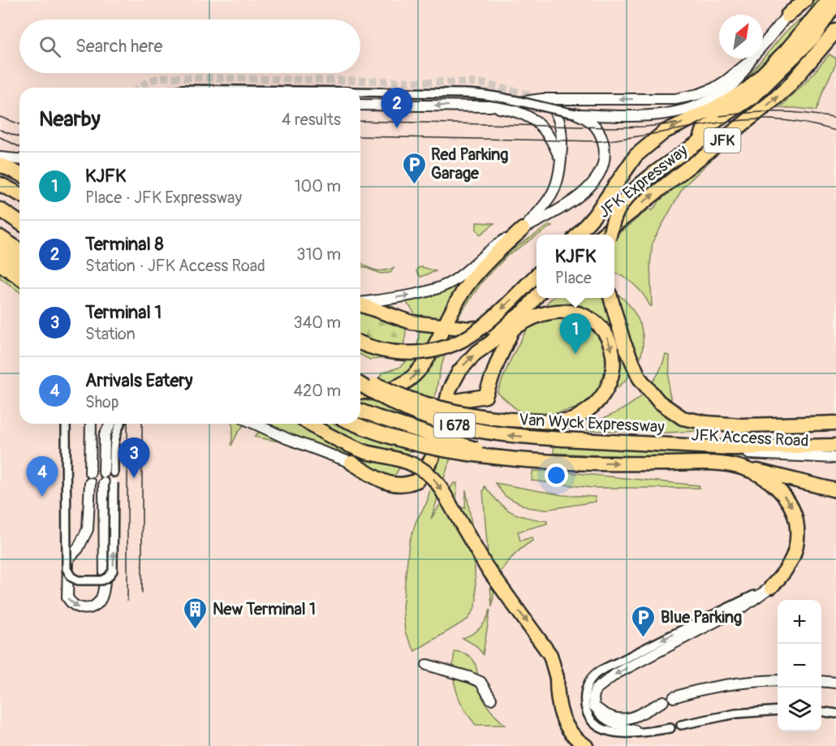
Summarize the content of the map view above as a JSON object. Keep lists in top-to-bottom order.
{
  "streets": {
    "highway": [
      "JFK",
      "JFK Expressway",
      "Van Wyck Expressway",
      "I 678"
    ],
    "street": ["JFK Access Road"]
  },
  "crossings": [
    ["Van Wyck Expressway", "JFK Access Road"]
  ],
  "places": {
    "parking": ["Red Parking Garage", "Blue Parking"],
    "building": ["New Terminal 1"]
  },
  "north": "top right",
  "page": {
    "search": "Search here",
    "pins": [
      "2",
      "1",
      "3",
      "4"
    ],
    "heading": ["Nearby", "4 results"],
    "list": [
      {
        "mark": "1",
        "name": "KJFK",
        "note": "Place · JFK Expressway",
        "value": "100 m"
      },
      {
        "mark": "2",
        "name": "Terminal 8",
        "note": "Station · JFK Access Road",
        "value": "310 m"
      },
      {
        "mark": "3",
        "name": "Terminal 1",
        "note": "Station",
        "value": "340 m"
      },
      {
        "mark": "4",
        "name": "Arrivals Eatery",
        "note": "Shop",
        "value": "420 m"
      }
    ],
    "popup": ["KJFK", "Place"],
    "map_buttons": ["+", "−"]
  }
}
